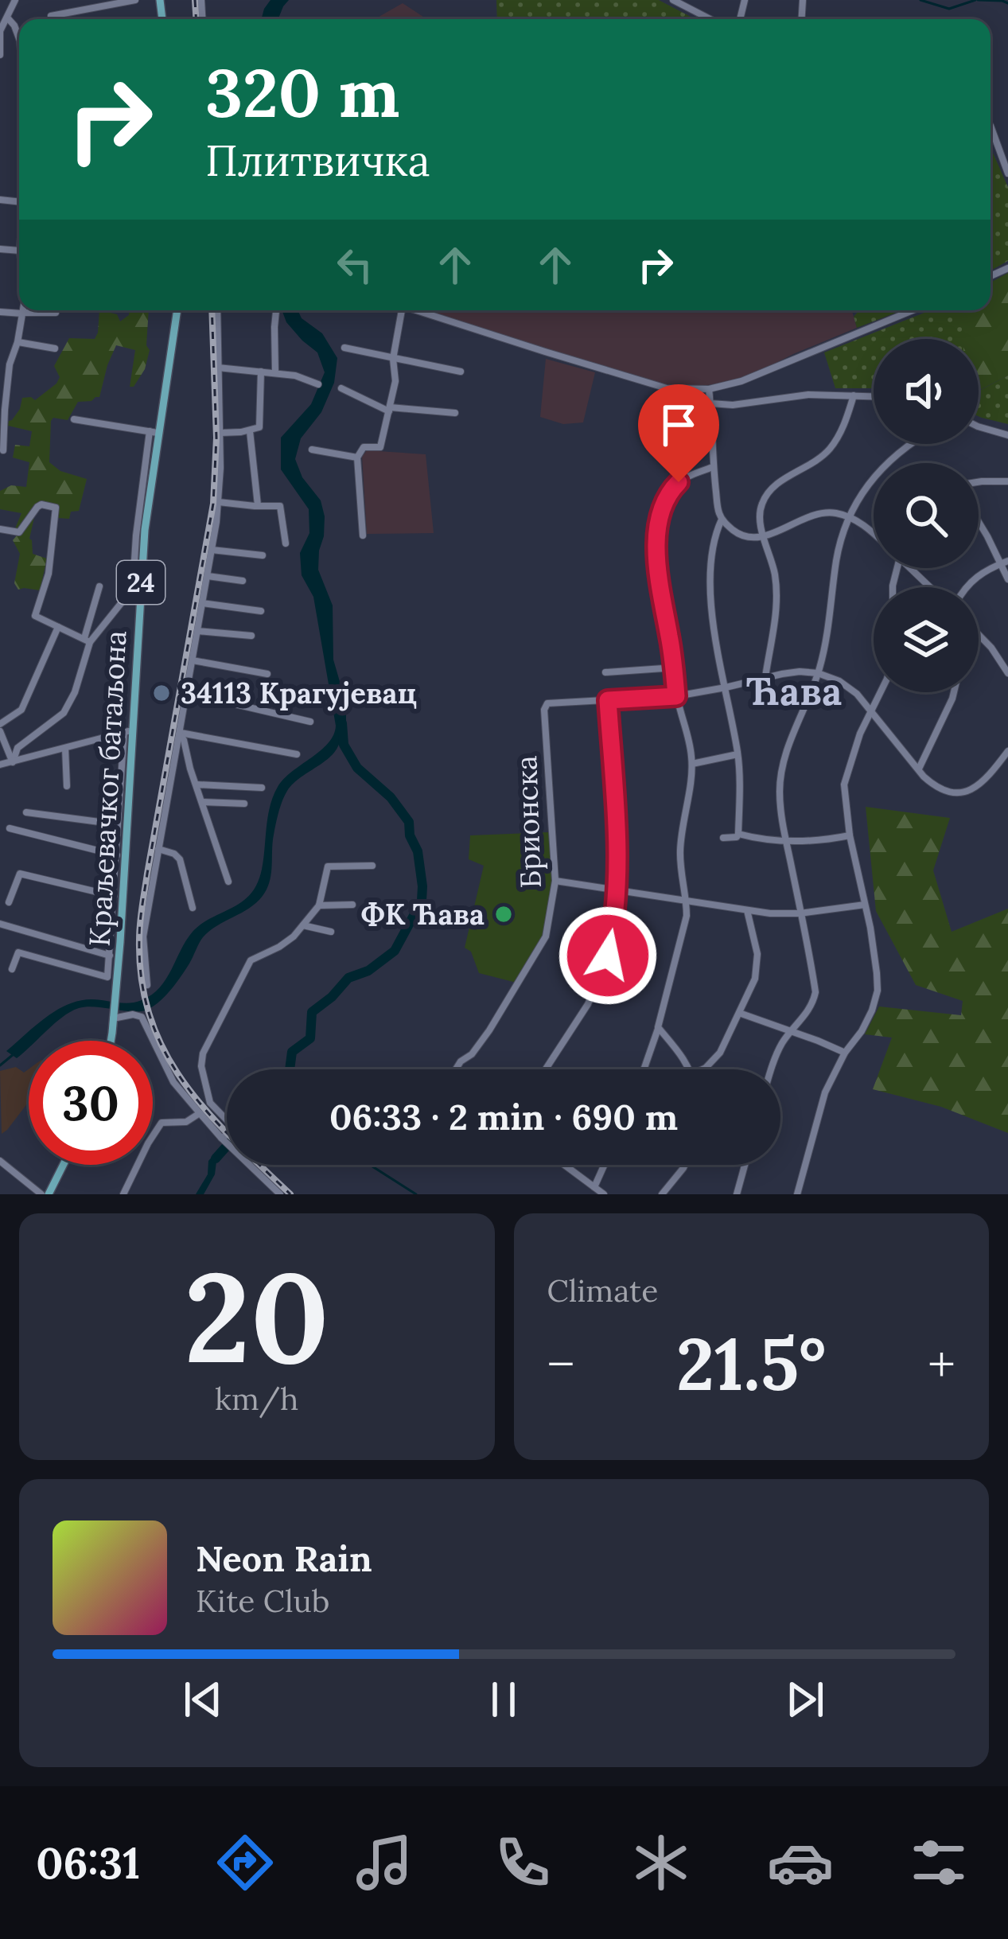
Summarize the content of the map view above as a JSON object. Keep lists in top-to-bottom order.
{
  "streets": {
    "main road": ["24", "Краљевачког батаљона"],
    "street": ["Брионска"]
  },
  "crossings": [
    ["24", "Краљевачког батаљона"]
  ],
  "districts": ["Ћава"],
  "places": ["34113 Крагујевац", "ФК Ћава"],
  "page": {
    "turn": ["320 m", "Плитвичка"],
    "limit": "30",
    "trip": "06:33 · 2 min · 690 m",
    "tile": [
      ["20", "km/h"],
      "Climate"
    ],
    "heat": ["−", "21.5°", "+"],
    "song": ["Neon Rain", "Kite Club"],
    "tabs": "06:31"
  }
}
